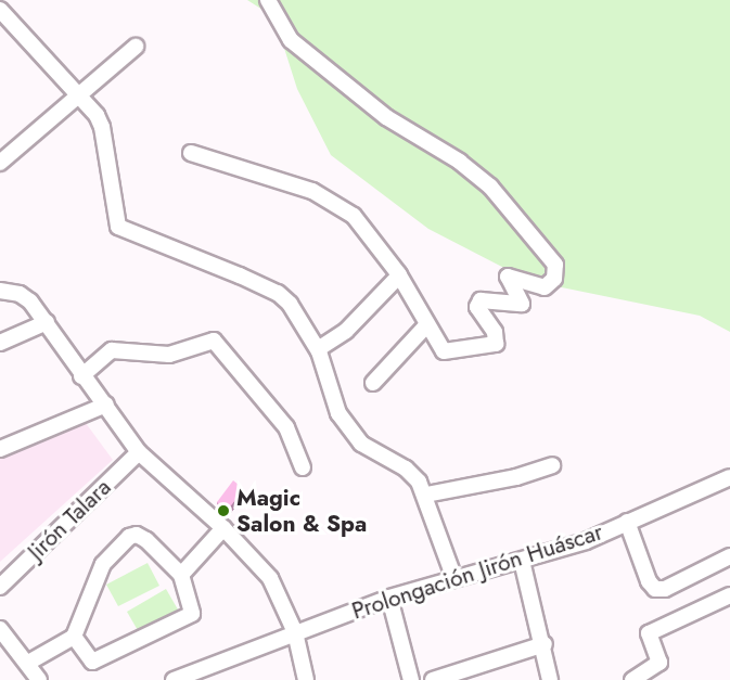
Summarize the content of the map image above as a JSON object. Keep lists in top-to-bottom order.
{
  "streets": {
    "street": ["Jirón Talara", "Prolongación Jirón Huáscar"]
  },
  "places": ["Magic Salon & Spa"]
}
